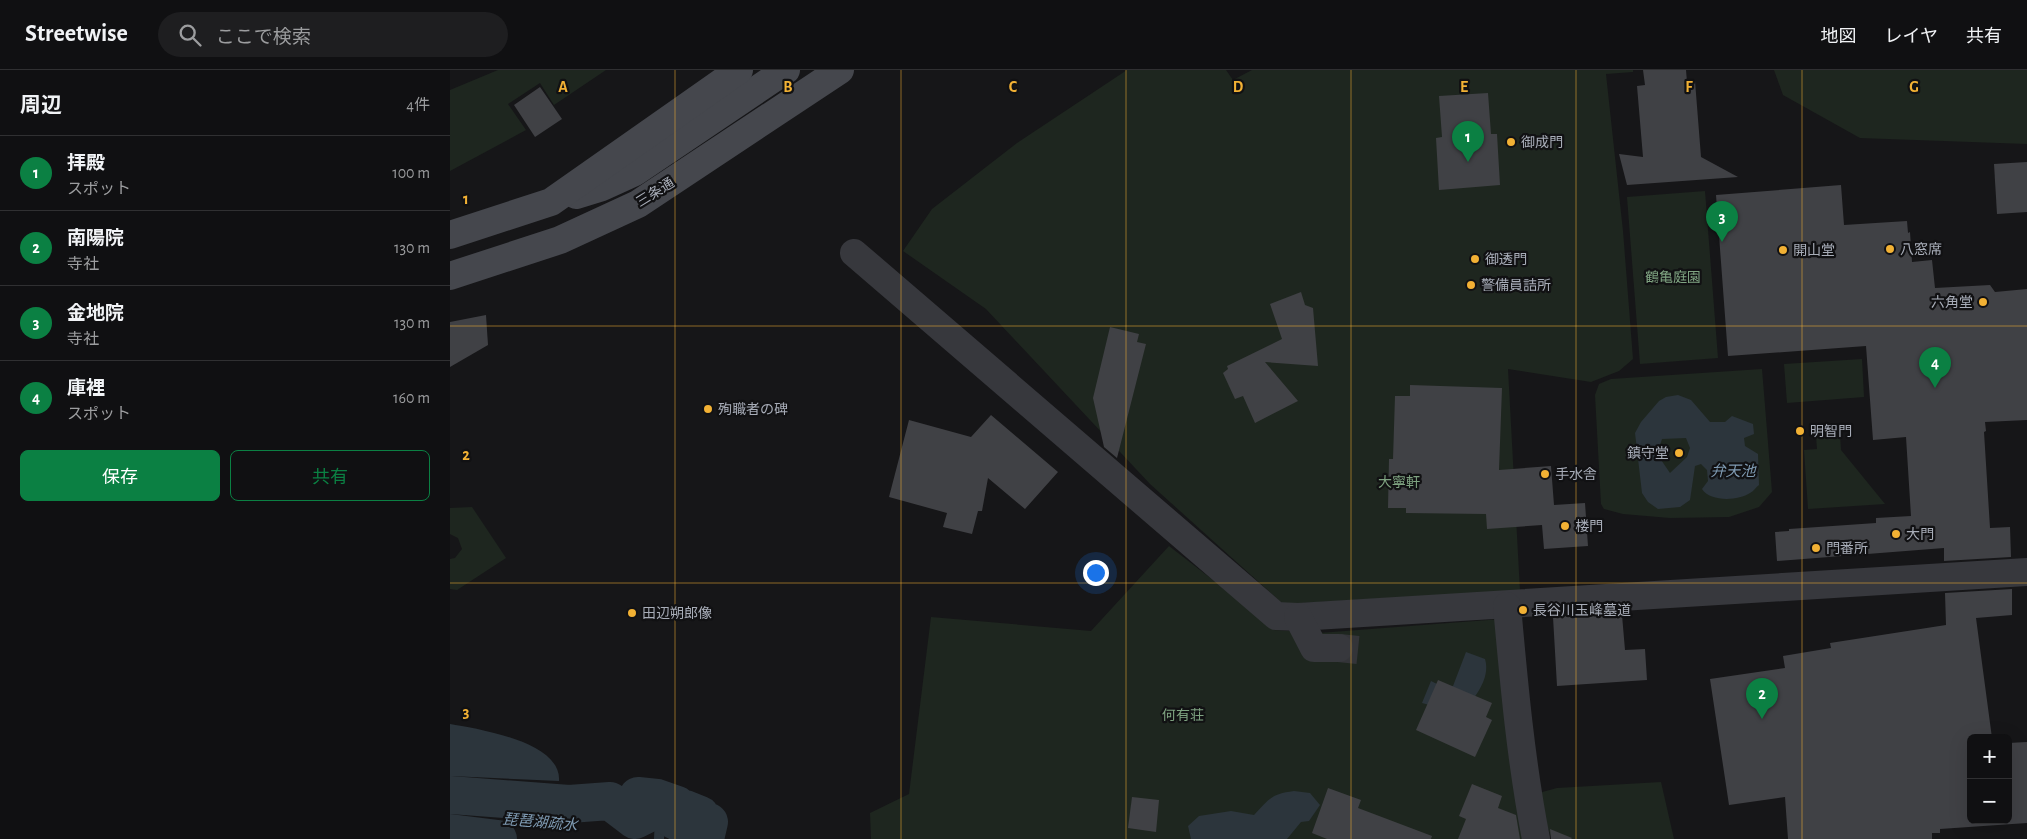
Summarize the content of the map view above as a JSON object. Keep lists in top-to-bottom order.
{
  "streets": {
    "main road": ["三条通"]
  },
  "water": ["弁天池", "琵琶湖疏水"],
  "parks": ["鶴亀庭園", "大寧軒", "何有荘"],
  "places": [
    "御成門",
    "八窓席",
    "開山堂",
    "御透門",
    "警備員詰所",
    "六角堂",
    "殉職者の碑",
    "明智門",
    "鎮守堂",
    "手水舎",
    "楼門",
    "大門",
    "門番所",
    "長谷川玉峰墓道",
    "田辺朔郎像"
  ],
  "page": {
    "header": "Streetwise",
    "search": "ここで検索",
    "nav": ["地図", "レイヤ", "共有"],
    "heading": ["周辺", "4件"],
    "pins": [
      "1",
      "3",
      "4",
      "2"
    ],
    "list": [
      {
        "mark": "1",
        "name": "拝殿",
        "note": "スポット",
        "value": "100 m"
      },
      {
        "mark": "2",
        "name": "南陽院",
        "note": "寺社",
        "value": "130 m"
      },
      {
        "mark": "3",
        "name": "金地院",
        "note": "寺社",
        "value": "130 m"
      },
      {
        "mark": "4",
        "name": "庫裡",
        "note": "スポット",
        "value": "160 m"
      }
    ],
    "buttons": ["保存", "共有"],
    "map_buttons": ["+", "−"]
  },
  "grid": {
    "columns": [
      "A",
      "B",
      "C",
      "D",
      "E",
      "F",
      "G"
    ],
    "rows": ["1", "2", "3"]
  }
}
